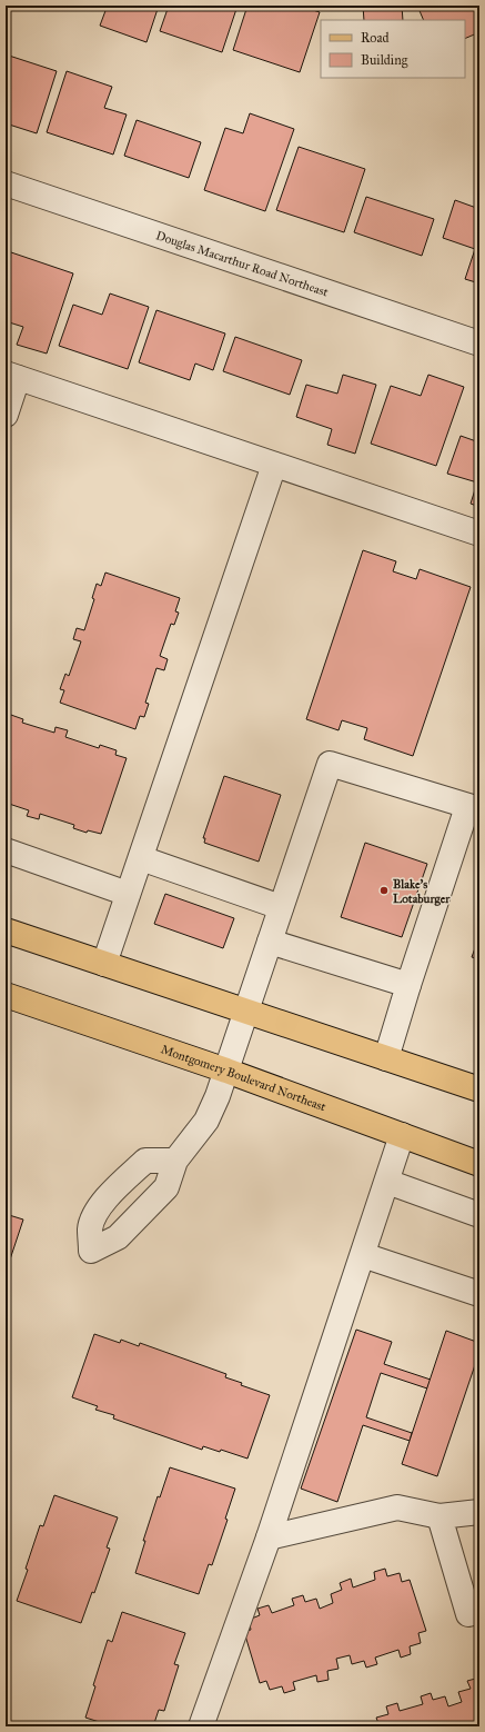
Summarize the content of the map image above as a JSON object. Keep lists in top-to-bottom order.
{
  "streets": {
    "main road": ["Montgomery Boulevard Northeast"],
    "street": ["Douglas Macarthur Road Northeast"]
  },
  "places": ["Blake's Lotaburger"],
  "legend": ["Road", "Building"]
}
